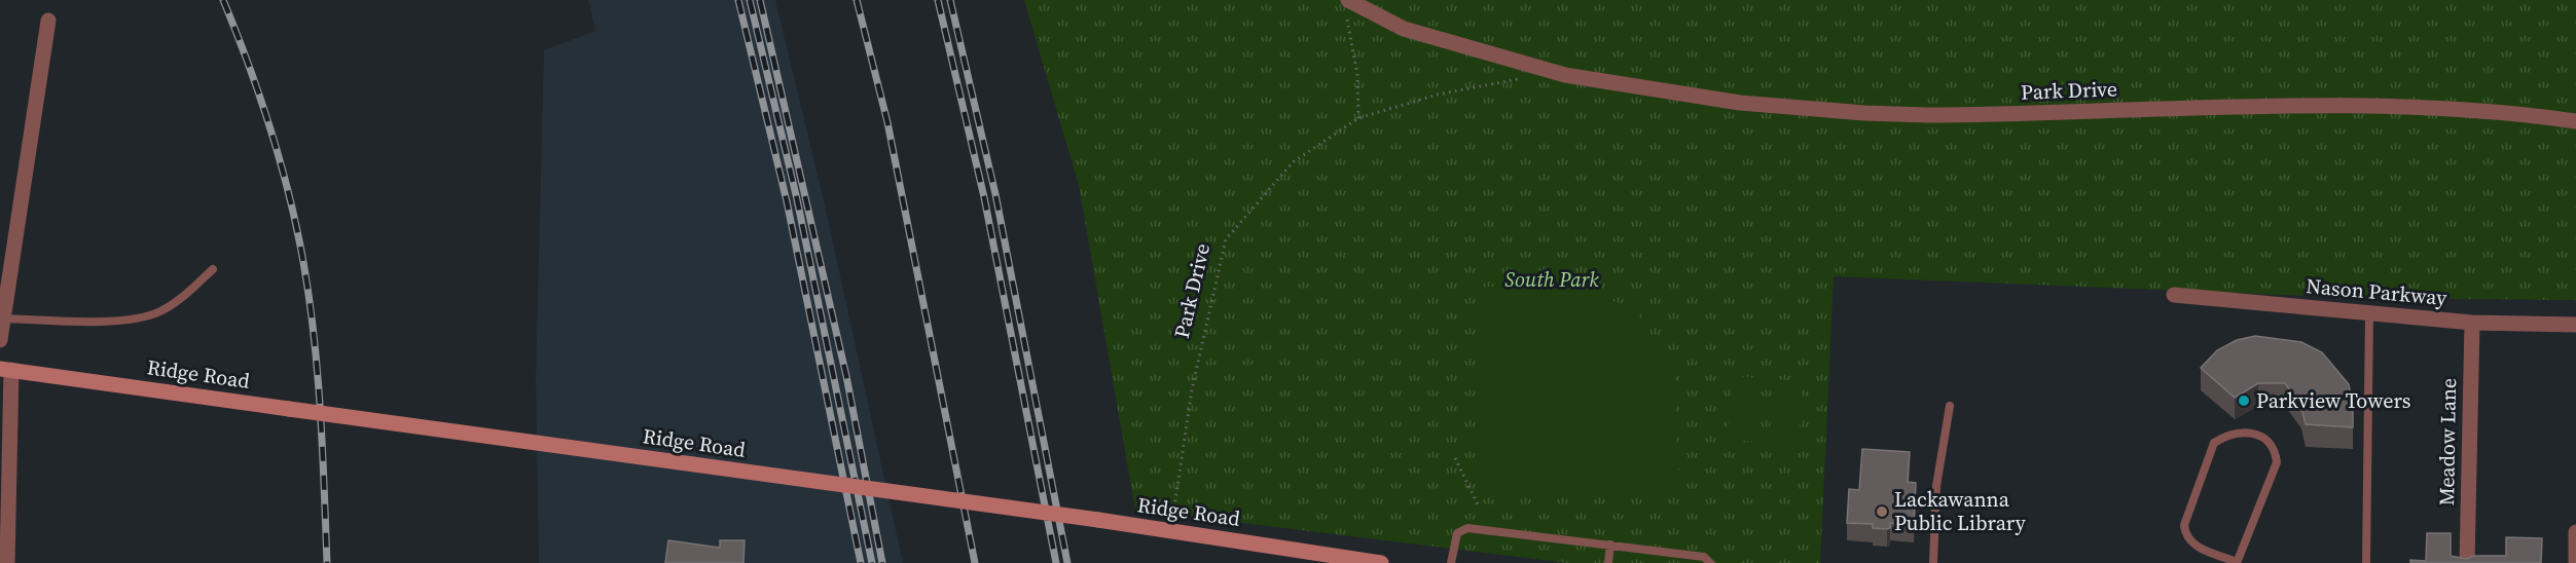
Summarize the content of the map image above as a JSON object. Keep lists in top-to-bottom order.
{
  "streets": {
    "main road": ["Ridge Road"],
    "street": ["Park Drive", "Nason Parkway", "Meadow Lane"]
  },
  "crossings": [
    ["Park Drive", "Ridge Road"],
    ["Nason Parkway", "Meadow Lane"]
  ],
  "parks": ["South Park"],
  "places": ["Parkview Towers", "Lackawanna Public Library"]
}
